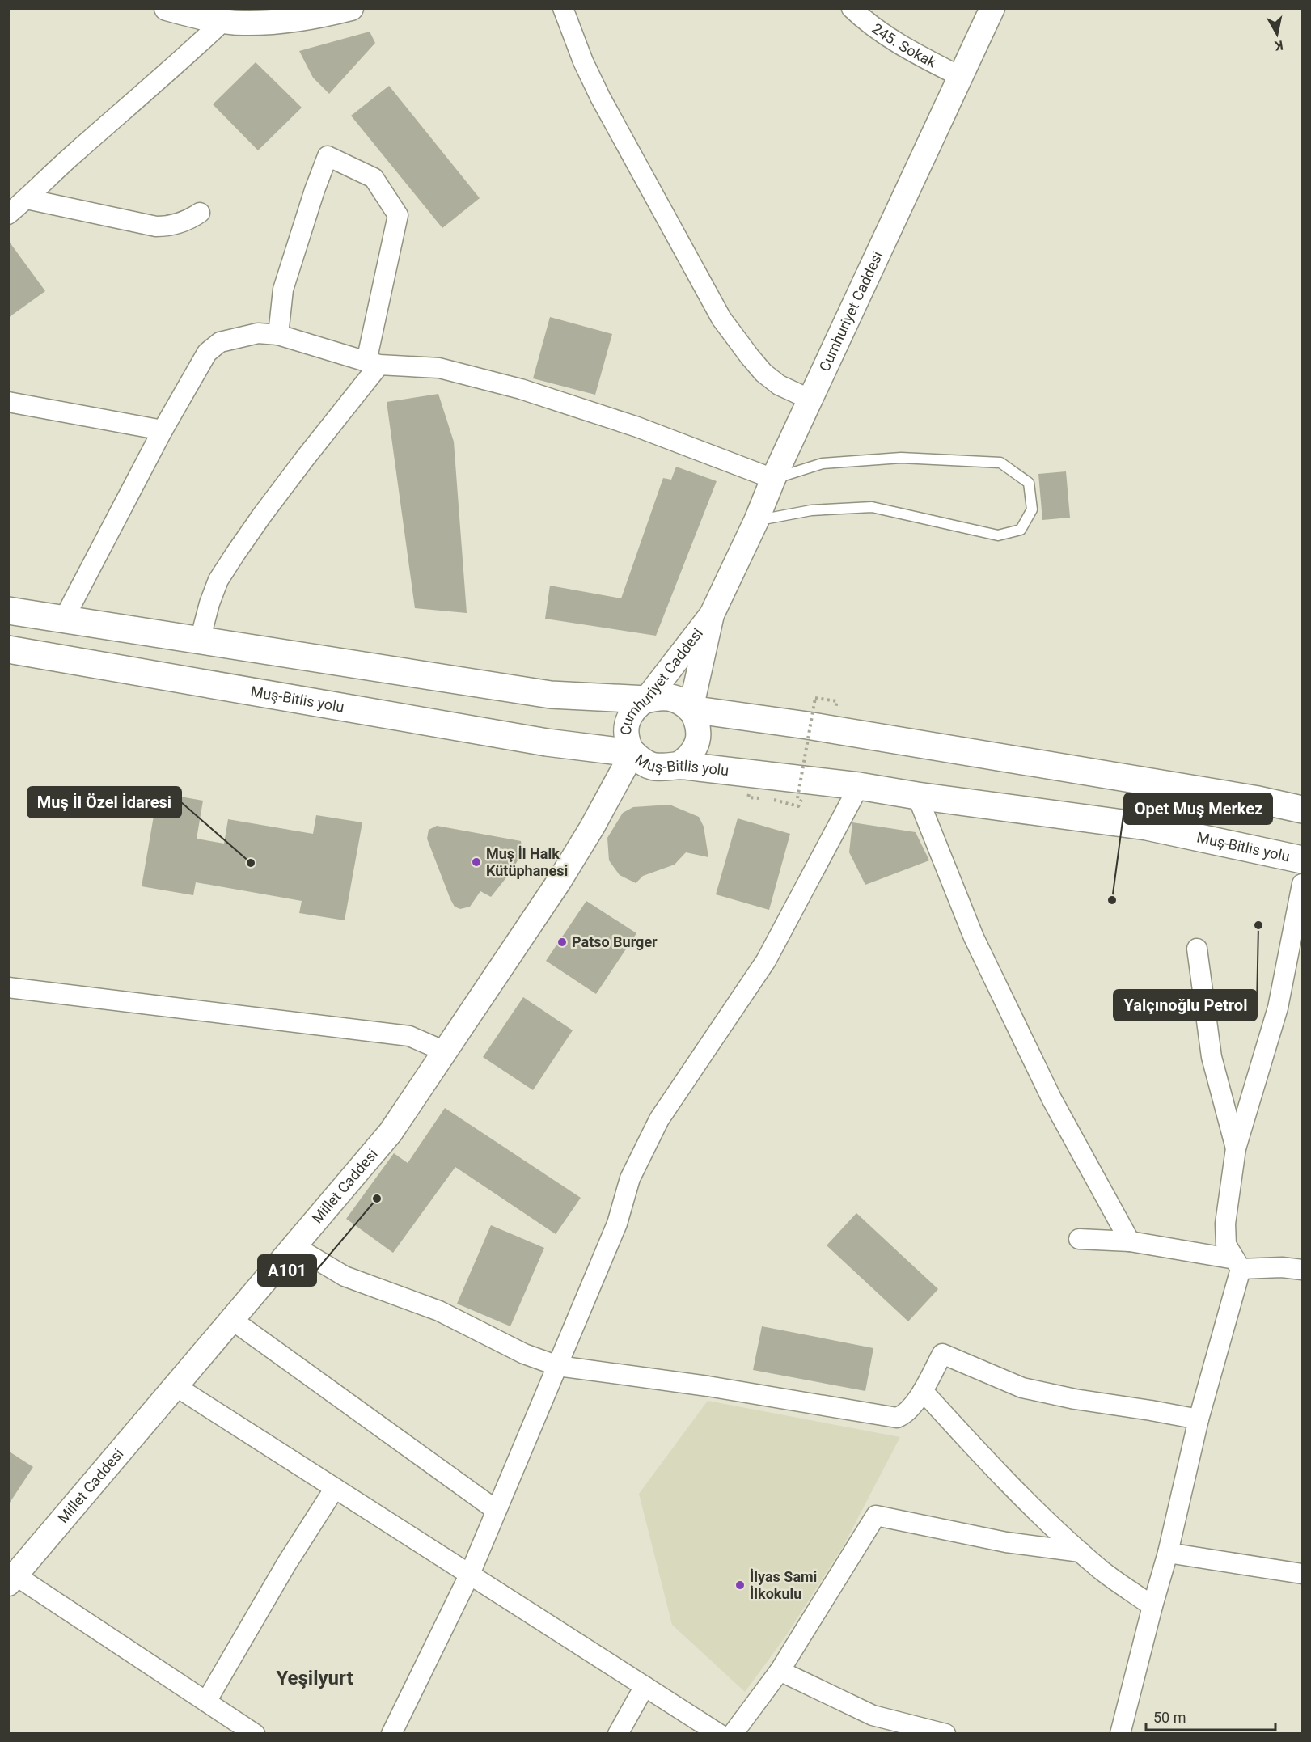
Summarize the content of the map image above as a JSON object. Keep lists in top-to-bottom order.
{
  "streets": {
    "highway": ["Muş-Bitlis yolu"],
    "street": ["245. Sokak", "Cumhuriyet Caddesi", "Millet Caddesi"]
  },
  "crossings": [
    ["245. Sokak", "Cumhuriyet Caddesi"],
    ["Cumhuriyet Caddesi", "Muş-Bitlis yolu"],
    ["Cumhuriyet Caddesi", "Millet Caddesi"],
    ["Muş-Bitlis yolu", "Millet Caddesi"]
  ],
  "districts": ["Yeşilyurt"],
  "places": [
    "Muş İl Halk Kütüphanesi",
    "Muş İl Özel İdaresi",
    "Opet Muş Merkez",
    "Yalçınoğlu Petrol",
    "Patso Burger",
    "A101",
    "İlyas Sami İlkokulu"
  ],
  "scale_bar": "50 m",
  "north": "bottom"
}
